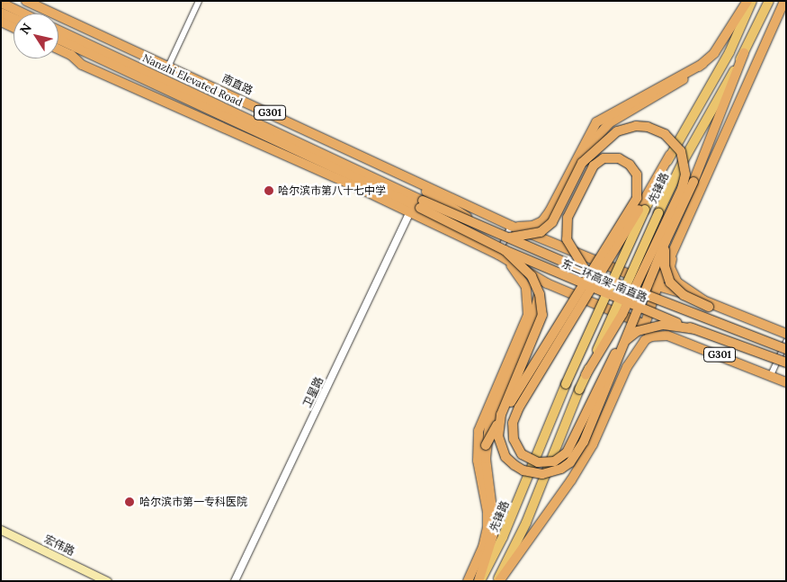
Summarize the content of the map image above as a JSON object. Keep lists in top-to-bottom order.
{
  "streets": {
    "highway": [
      "Nanzhi Elevated Road",
      "南直路",
      "G301",
      "东二环高架-南直路"
    ],
    "main road": ["先锋路", "宏伟路"],
    "street": ["卫星路"]
  },
  "crossings": [
    ["Nanzhi Elevated Road", "东二环高架-南直路"],
    ["南直路", "G301"]
  ],
  "places": ["哈尔滨市第八十七中学", "哈尔滨市第一专科医院"],
  "north": "top left"
}
